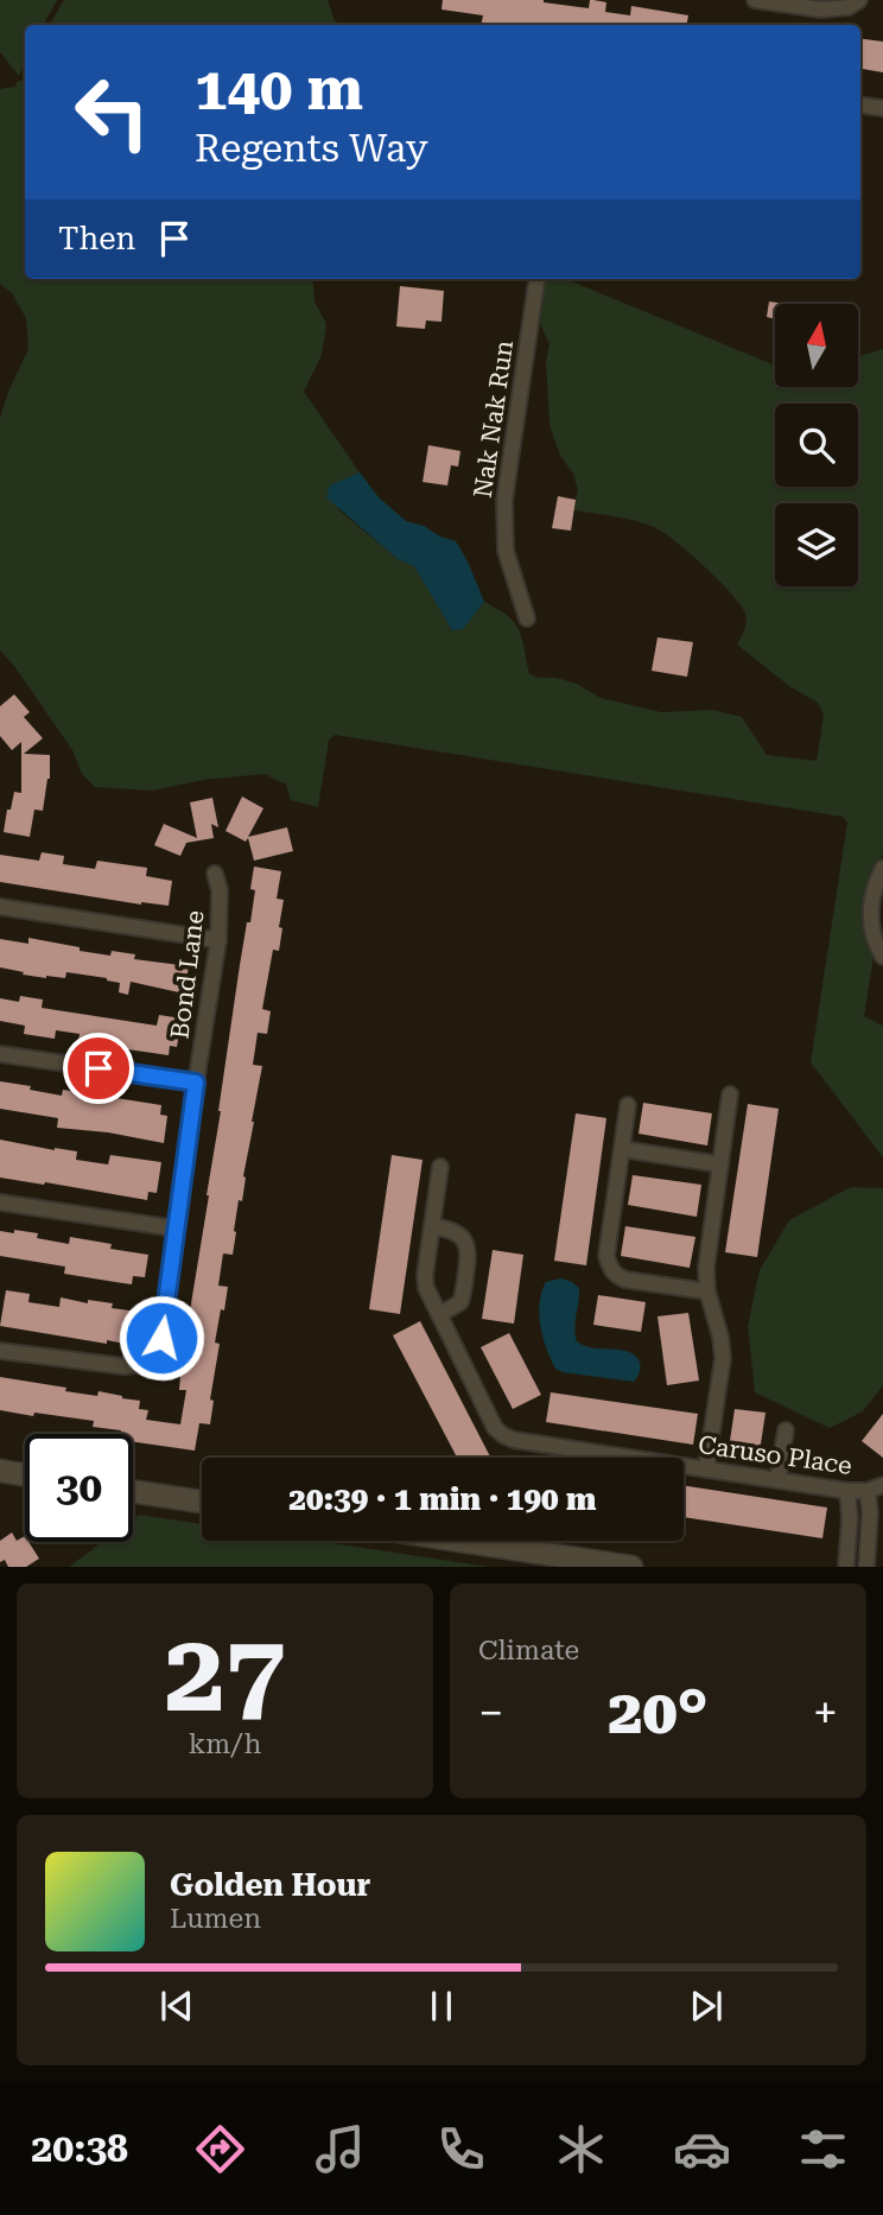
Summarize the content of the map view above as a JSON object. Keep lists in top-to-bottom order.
{
  "streets": {
    "street": ["Nak Nak Run", "Bond Lane", "Caruso Place"]
  },
  "north": "top",
  "page": {
    "turn": ["140 m", "Regents Way"],
    "then": "Then",
    "limit": "30",
    "trip": "20:39 · 1 min · 190 m",
    "tile": [
      ["27", "km/h"],
      "Climate"
    ],
    "heat": ["−", "20°", "+"],
    "song": ["Golden Hour", "Lumen"],
    "tabs": "20:38"
  }
}
